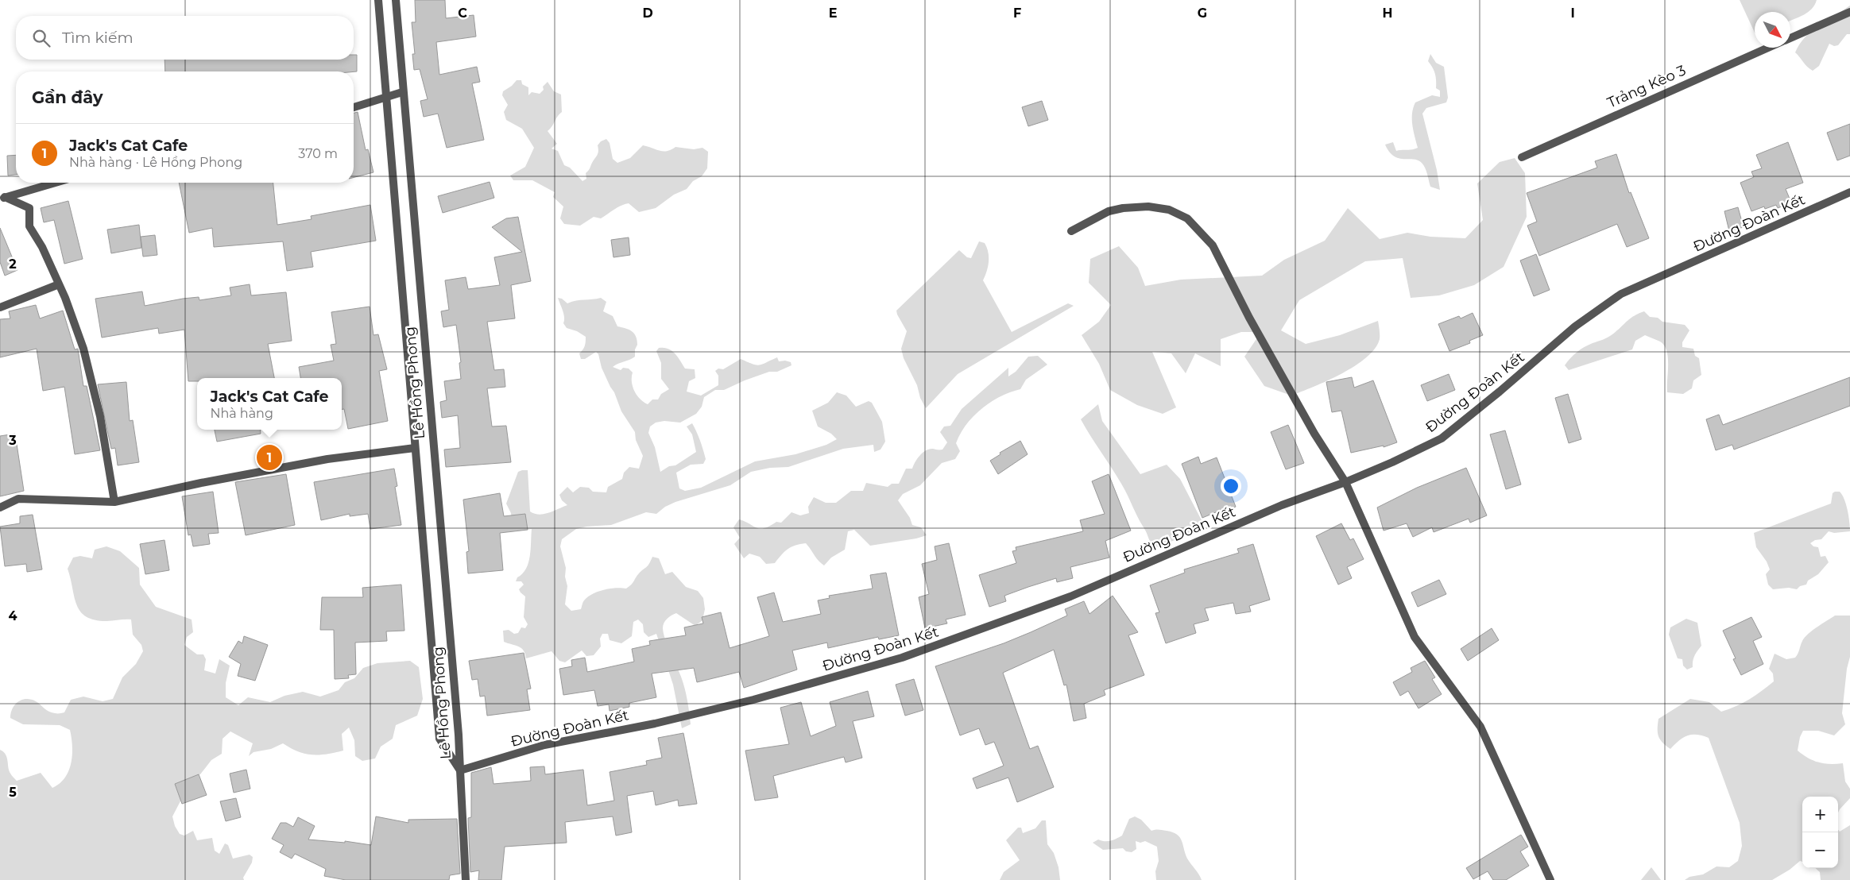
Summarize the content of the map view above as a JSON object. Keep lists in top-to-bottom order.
{
  "streets": {
    "street": ["Trảng Kèo 3", "Đường Đoàn Kết", "Lê Hồng Phong"]
  },
  "crossings": [
    ["Đường Đoàn Kết", "Lê Hồng Phong"]
  ],
  "north": "bottom right",
  "page": {
    "search": "Tìm kiếm",
    "heading": "Gần đây",
    "list": [
      {
        "mark": "1",
        "name": "Jack's Cat Cafe",
        "note": "Nhà hàng · Lê Hồng Phong",
        "value": "370 m"
      }
    ],
    "popup": ["Jack's Cat Cafe", "Nhà hàng"],
    "pins": "1",
    "map_buttons": ["+", "−"]
  },
  "grid": {
    "columns": [
      "C",
      "D",
      "E",
      "F",
      "G",
      "H",
      "I"
    ],
    "rows": [
      "2",
      "3",
      "4",
      "5"
    ]
  }
}
